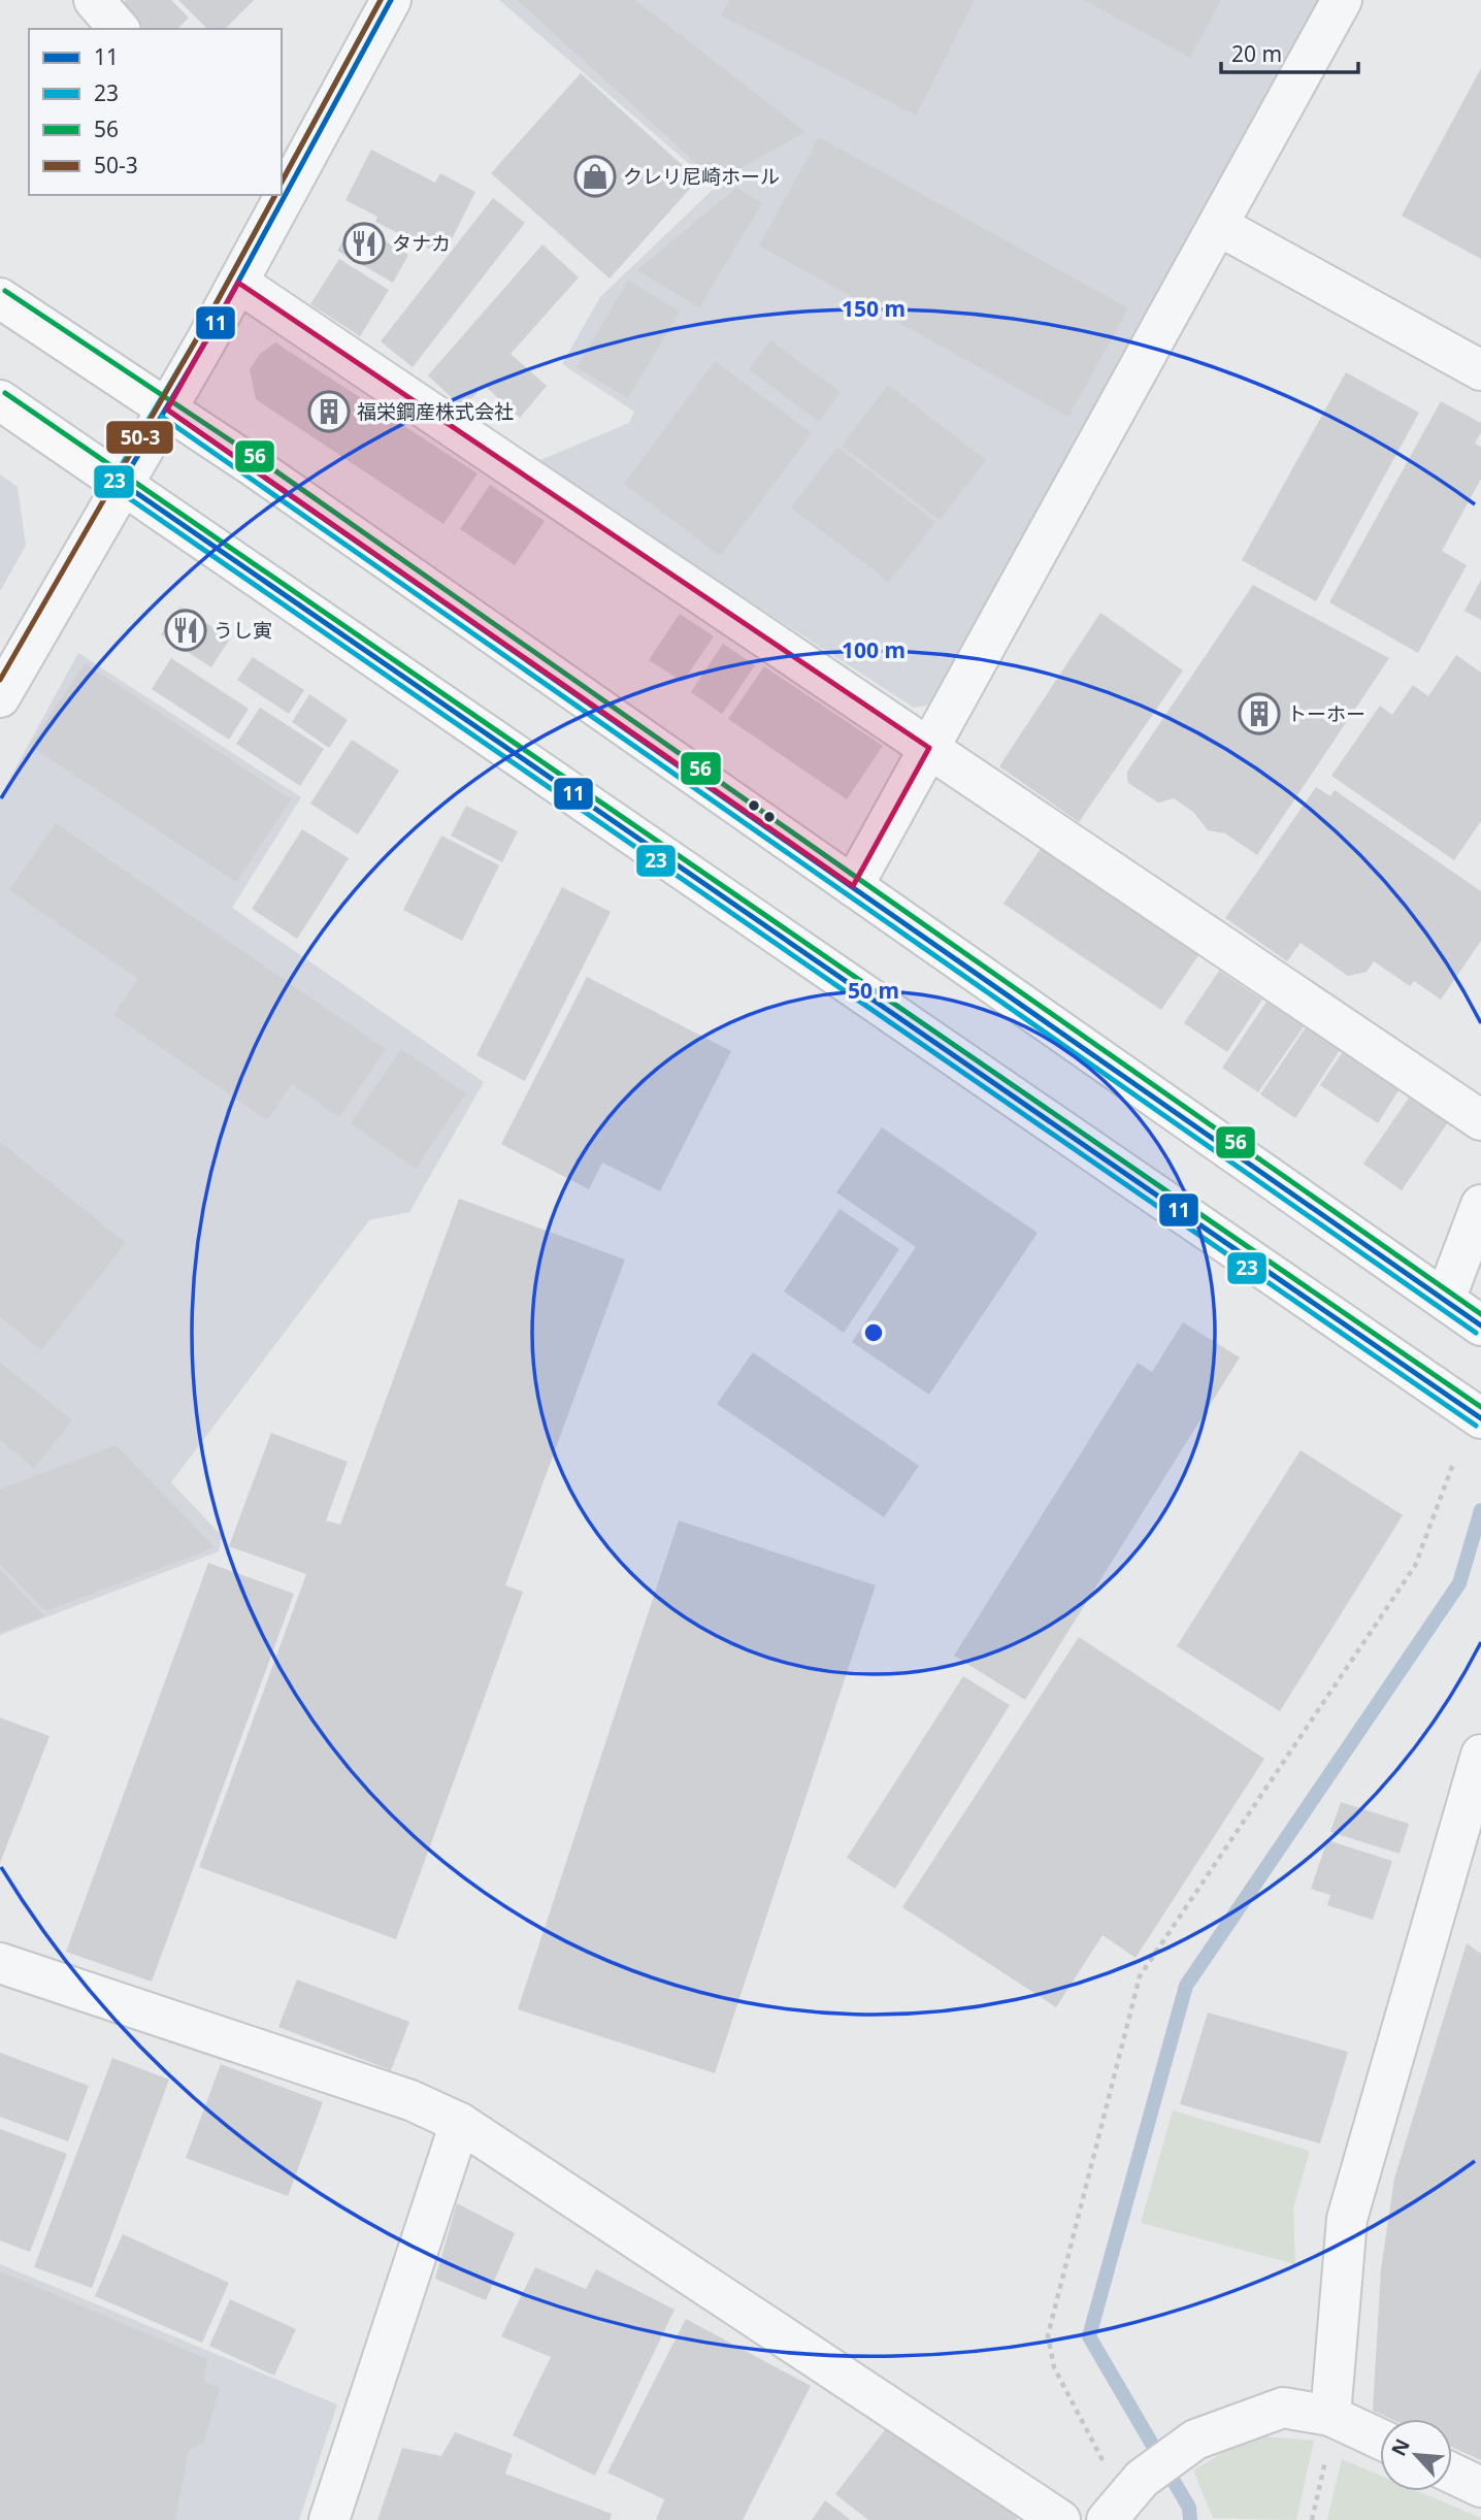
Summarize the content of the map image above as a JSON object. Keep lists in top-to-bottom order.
{
  "places": {
    "shop": ["クレリ尼崎ホール"],
    "restaurant": ["タナカ", "うし寅"],
    "building": ["福栄鋼産株式会社", "トーホー"]
  },
  "lines": [
    "transit line 11",
    "transit line 23",
    "transit line 50-3",
    "transit line 56"
  ],
  "legend": [
    "11",
    "23",
    "56",
    "50-3"
  ],
  "scale_bar": "20 m",
  "north": "top left",
  "rings": ["150 m", "100 m", "50 m"]
}
